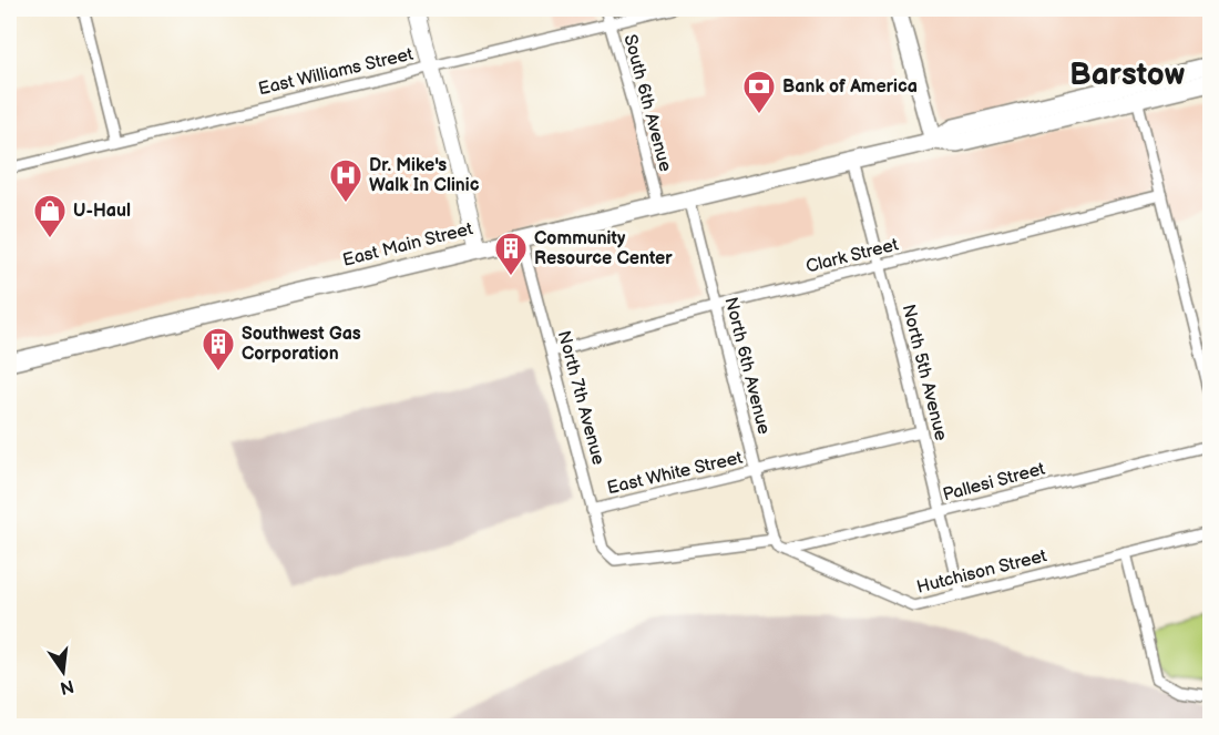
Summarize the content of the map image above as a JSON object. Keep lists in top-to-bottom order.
{
  "streets": {
    "main road": ["East Main Street"],
    "street": [
      "East Williams Street",
      "South 6th Avenue",
      "Clark Street",
      "North 6th Avenue",
      "North 5th Avenue",
      "North 7th Avenue",
      "East White Street",
      "Pallesi Street",
      "Hutchison Street"
    ]
  },
  "crossings": [
    ["East Williams Street", "South 6th Avenue"],
    ["South 6th Avenue", "East Main Street"],
    ["East Main Street", "North 6th Avenue"],
    ["East Main Street", "North 5th Avenue"],
    ["East Main Street", "North 7th Avenue"],
    ["Clark Street", "North 6th Avenue"],
    ["Clark Street", "North 5th Avenue"],
    ["Clark Street", "North 7th Avenue"],
    ["North 6th Avenue", "North 7th Avenue"],
    ["North 6th Avenue", "East White Street"],
    ["North 6th Avenue", "Hutchison Street"],
    ["North 5th Avenue", "East White Street"],
    ["North 5th Avenue", "Pallesi Street"],
    ["North 5th Avenue", "Hutchison Street"],
    ["North 7th Avenue", "East White Street"],
    ["North 7th Avenue", "Hutchison Street"],
    ["Pallesi Street", "Hutchison Street"]
  ],
  "districts": ["Barstow"],
  "places": {
    "bank": ["Bank of America"],
    "hospital": ["Dr. Mike's Walk In Clinic"],
    "shop": ["U-Haul"],
    "building": ["Community Resource Center", "Southwest Gas Corporation"]
  },
  "north": "bottom"
}
